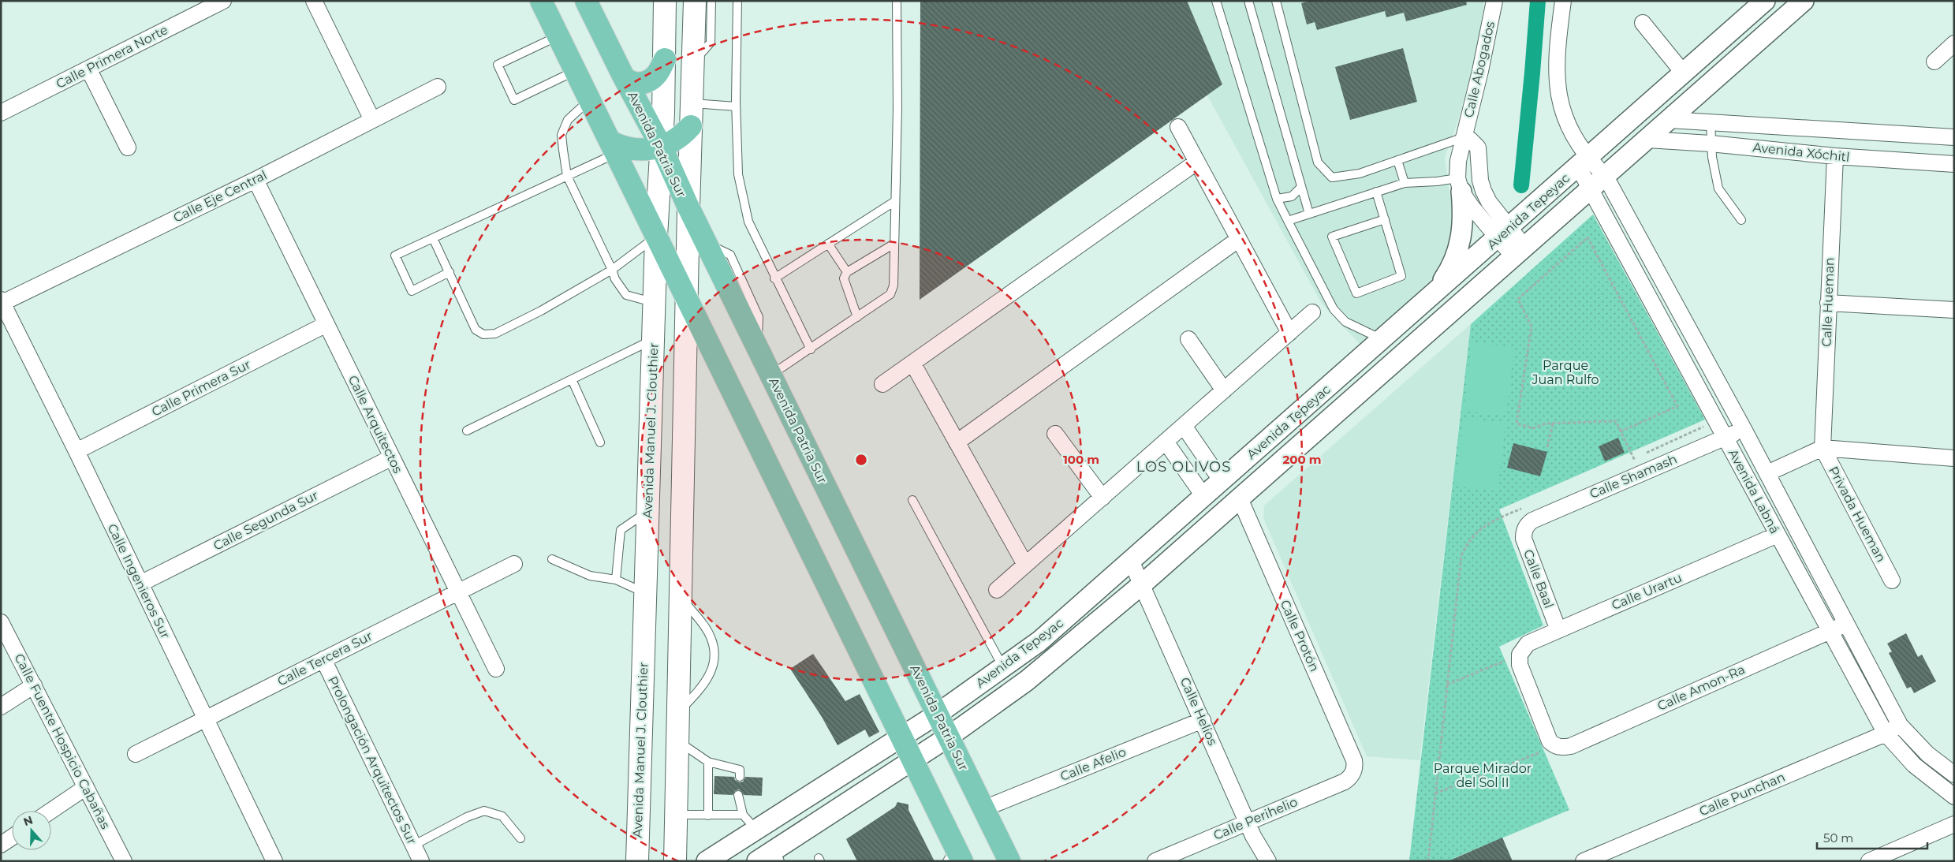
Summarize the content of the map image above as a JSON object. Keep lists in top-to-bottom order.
{
  "streets": {
    "main road": ["Avenida Patria Sur", "Avenida Manuel J. Clouthier"],
    "street": [
      "Calle Primera Norte",
      "Calle Abogados",
      "Avenida Xóchitl",
      "Calle Eje Central",
      "Avenida Tepeyac",
      "Calle Hueman",
      "Calle Primera Sur",
      "Calle Arquitectos",
      "Calle Shamash",
      "Avenida Labná",
      "Privada Hueman",
      "Calle Segunda Sur",
      "Calle Baal",
      "Calle Ingenieros Sur",
      "Calle Urartu",
      "Calle Protón",
      "Calle Tercera Sur",
      "Calle Amon-Ra",
      "Calle Helios",
      "Calle Fuente Hospicio Cabañas",
      "Prolongación Arquitectos Sur",
      "Calle Afelio",
      "Calle Punchan",
      "Calle Perihelio"
    ]
  },
  "crossings": [
    ["Avenida Patria Sur", "Avenida Tepeyac"],
    ["Avenida Patria Sur", "Avenida Manuel J. Clouthier"],
    ["Avenida Patria Sur", "Calle Afelio"],
    ["Avenida Xóchitl", "Avenida Tepeyac"],
    ["Avenida Xóchitl", "Calle Hueman"],
    ["Calle Eje Central", "Calle Arquitectos"],
    ["Calle Eje Central", "Calle Ingenieros Sur"],
    ["Avenida Tepeyac", "Avenida Labná"],
    ["Avenida Tepeyac", "Calle Protón"],
    ["Avenida Tepeyac", "Calle Helios"],
    ["Calle Hueman", "Privada Hueman"],
    ["Calle Primera Sur", "Calle Arquitectos"],
    ["Calle Primera Sur", "Calle Ingenieros Sur"],
    ["Calle Arquitectos", "Calle Segunda Sur"],
    ["Calle Arquitectos", "Calle Tercera Sur"],
    ["Calle Shamash", "Avenida Labná"],
    ["Calle Shamash", "Calle Baal"],
    ["Avenida Labná", "Calle Urartu"],
    ["Avenida Labná", "Calle Amon-Ra"],
    ["Avenida Labná", "Calle Punchan"],
    ["Calle Segunda Sur", "Calle Ingenieros Sur"],
    ["Calle Baal", "Calle Urartu"],
    ["Calle Ingenieros Sur", "Calle Tercera Sur"],
    ["Calle Protón", "Calle Perihelio"],
    ["Calle Tercera Sur", "Prolongación Arquitectos Sur"],
    ["Calle Helios", "Calle Afelio"],
    ["Calle Helios", "Calle Perihelio"]
  ],
  "districts": ["LOS OLIVOS"],
  "parks": ["Parque Juan Rulfo", "Parque Mirador del Sol II"],
  "scale_bar": "50 m",
  "north": "top",
  "rings": ["100 m", "200 m"]
}
